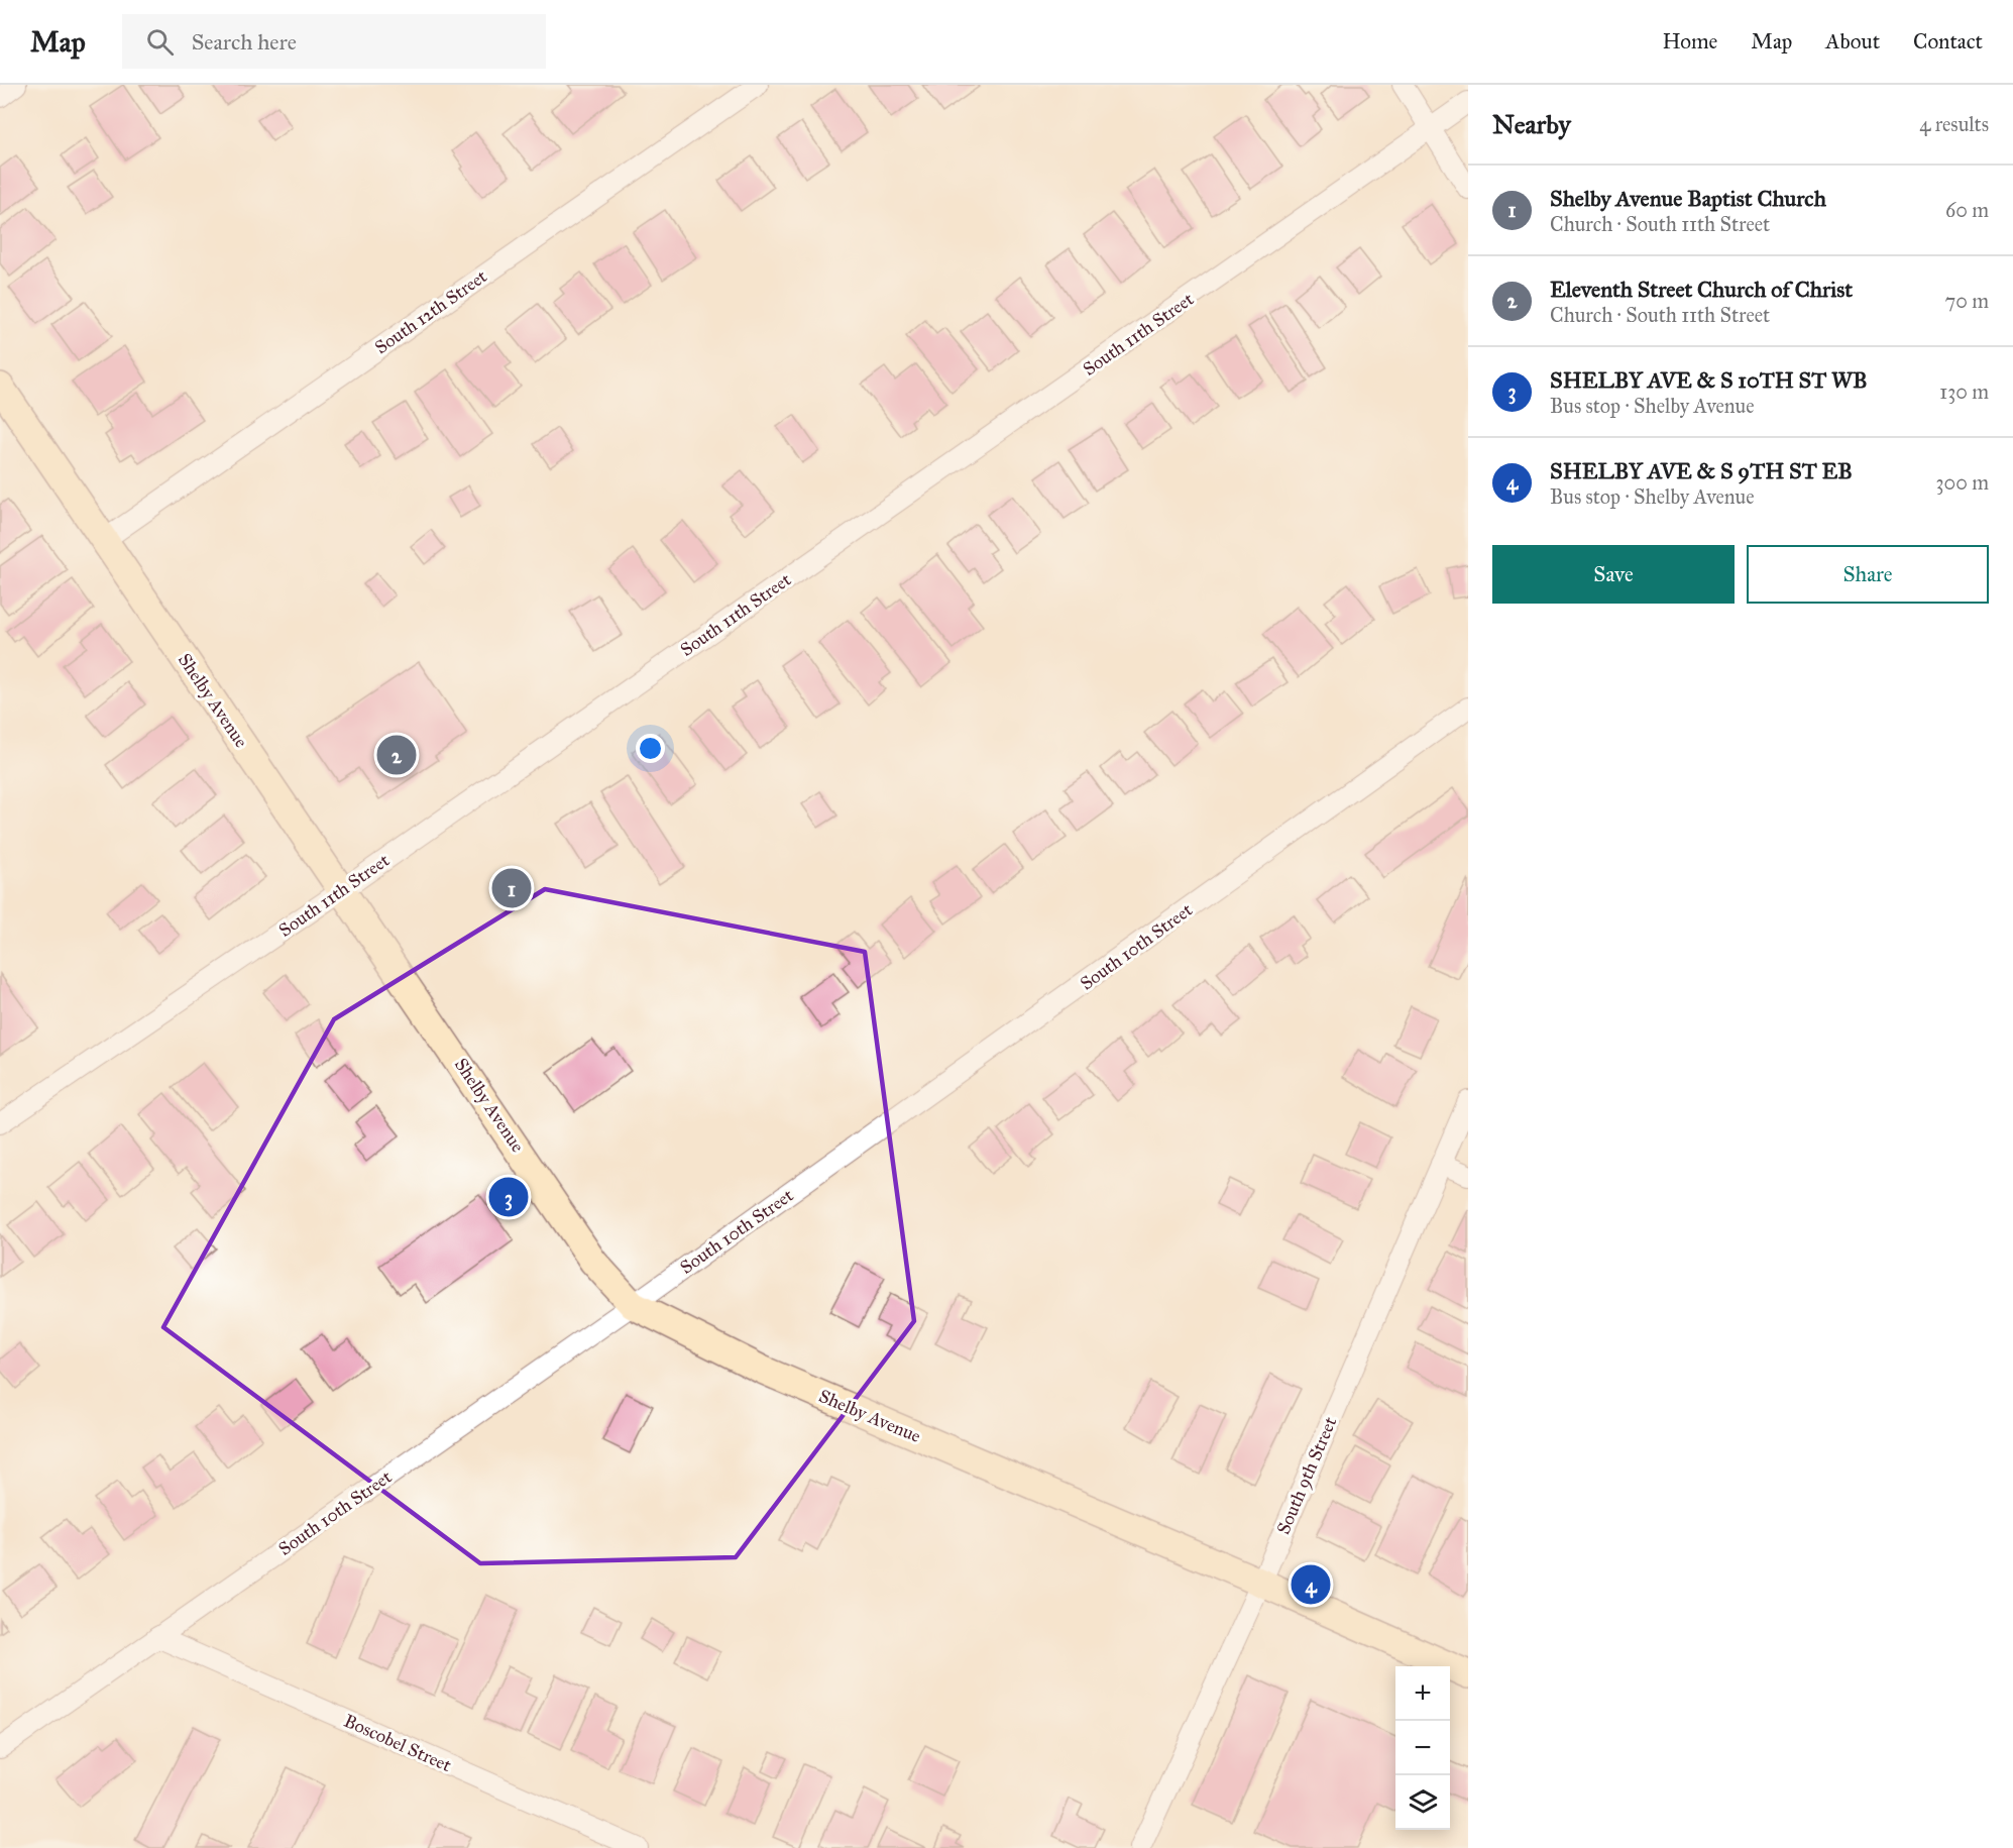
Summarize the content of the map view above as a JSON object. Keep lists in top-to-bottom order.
{
  "streets": {
    "street": [
      "South 12th Street",
      "South 11th Street",
      "Shelby Avenue",
      "South 10th Street",
      "South 9th Street",
      "Boscobel Street"
    ]
  },
  "crossings": [
    ["South 12th Street", "Shelby Avenue"],
    ["South 11th Street", "Shelby Avenue"],
    ["Shelby Avenue", "South 10th Street"],
    ["Shelby Avenue", "South 9th Street"],
    ["South 10th Street", "Boscobel Street"]
  ],
  "page": {
    "header": "Map",
    "search": "Search here",
    "nav": [
      "Home",
      "Map",
      "About",
      "Contact"
    ],
    "heading": ["Nearby", "4 results"],
    "list": [
      {
        "mark": "1",
        "name": "Shelby Avenue Baptist Church",
        "note": "Church · South 11th Street",
        "value": "60 m"
      },
      {
        "mark": "2",
        "name": "Eleventh Street Church of Christ",
        "note": "Church · South 11th Street",
        "value": "70 m"
      },
      {
        "mark": "3",
        "name": "SHELBY AVE & S 10TH ST WB",
        "note": "Bus stop · Shelby Avenue",
        "value": "130 m"
      },
      {
        "mark": "4",
        "name": "SHELBY AVE & S 9TH ST EB",
        "note": "Bus stop · Shelby Avenue",
        "value": "300 m"
      }
    ],
    "buttons": ["Save", "Share"],
    "pins": [
      "2",
      "1",
      "3",
      "4"
    ],
    "map_buttons": ["+", "−"]
  }
}
